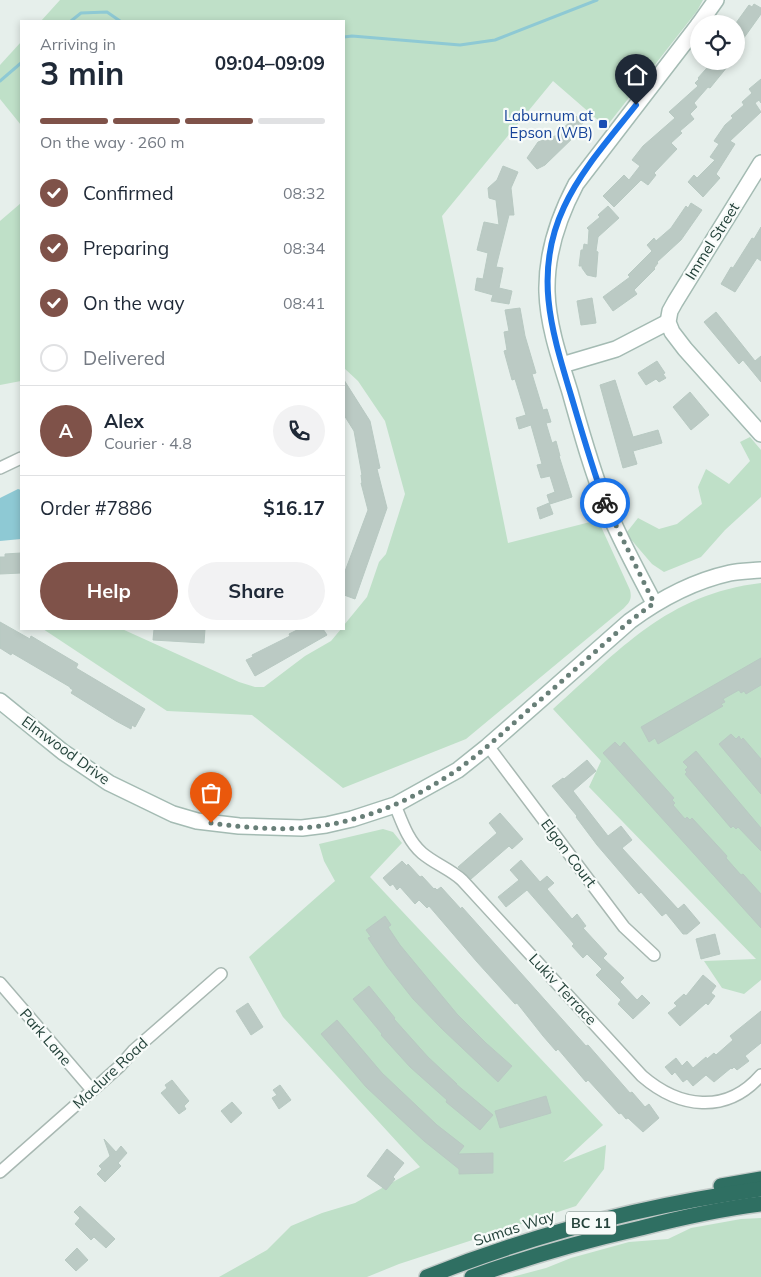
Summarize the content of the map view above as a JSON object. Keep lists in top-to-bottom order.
{
  "streets": {
    "highway": ["BC 11", "Sumas Way"],
    "street": [
      "Immel Street",
      "Elmwood Drive",
      "Elgon Court",
      "Lukiv Terrace",
      "Park Lane",
      "Maclure Road"
    ]
  },
  "crossings": [
    ["Elmwood Drive", "Lukiv Terrace"],
    ["Park Lane", "Maclure Road"]
  ],
  "places": {
    "transit": ["Laburnum at Epson (WB)"]
  },
  "page": {
    "heading": ["3 min", "Arriving in", "09:04–09:09"],
    "panel": [
      "Alex",
      "Courier · 4.8",
      "Order #7886",
      "$16.17"
    ],
    "bar": "On the way · 260 m",
    "list": [
      ["Confirmed", "08:32"],
      ["Preparing", "08:34"],
      ["On the way", "08:41"],
      "Delivered"
    ],
    "round": "A",
    "buttons": ["Help", "Share"]
  }
}
